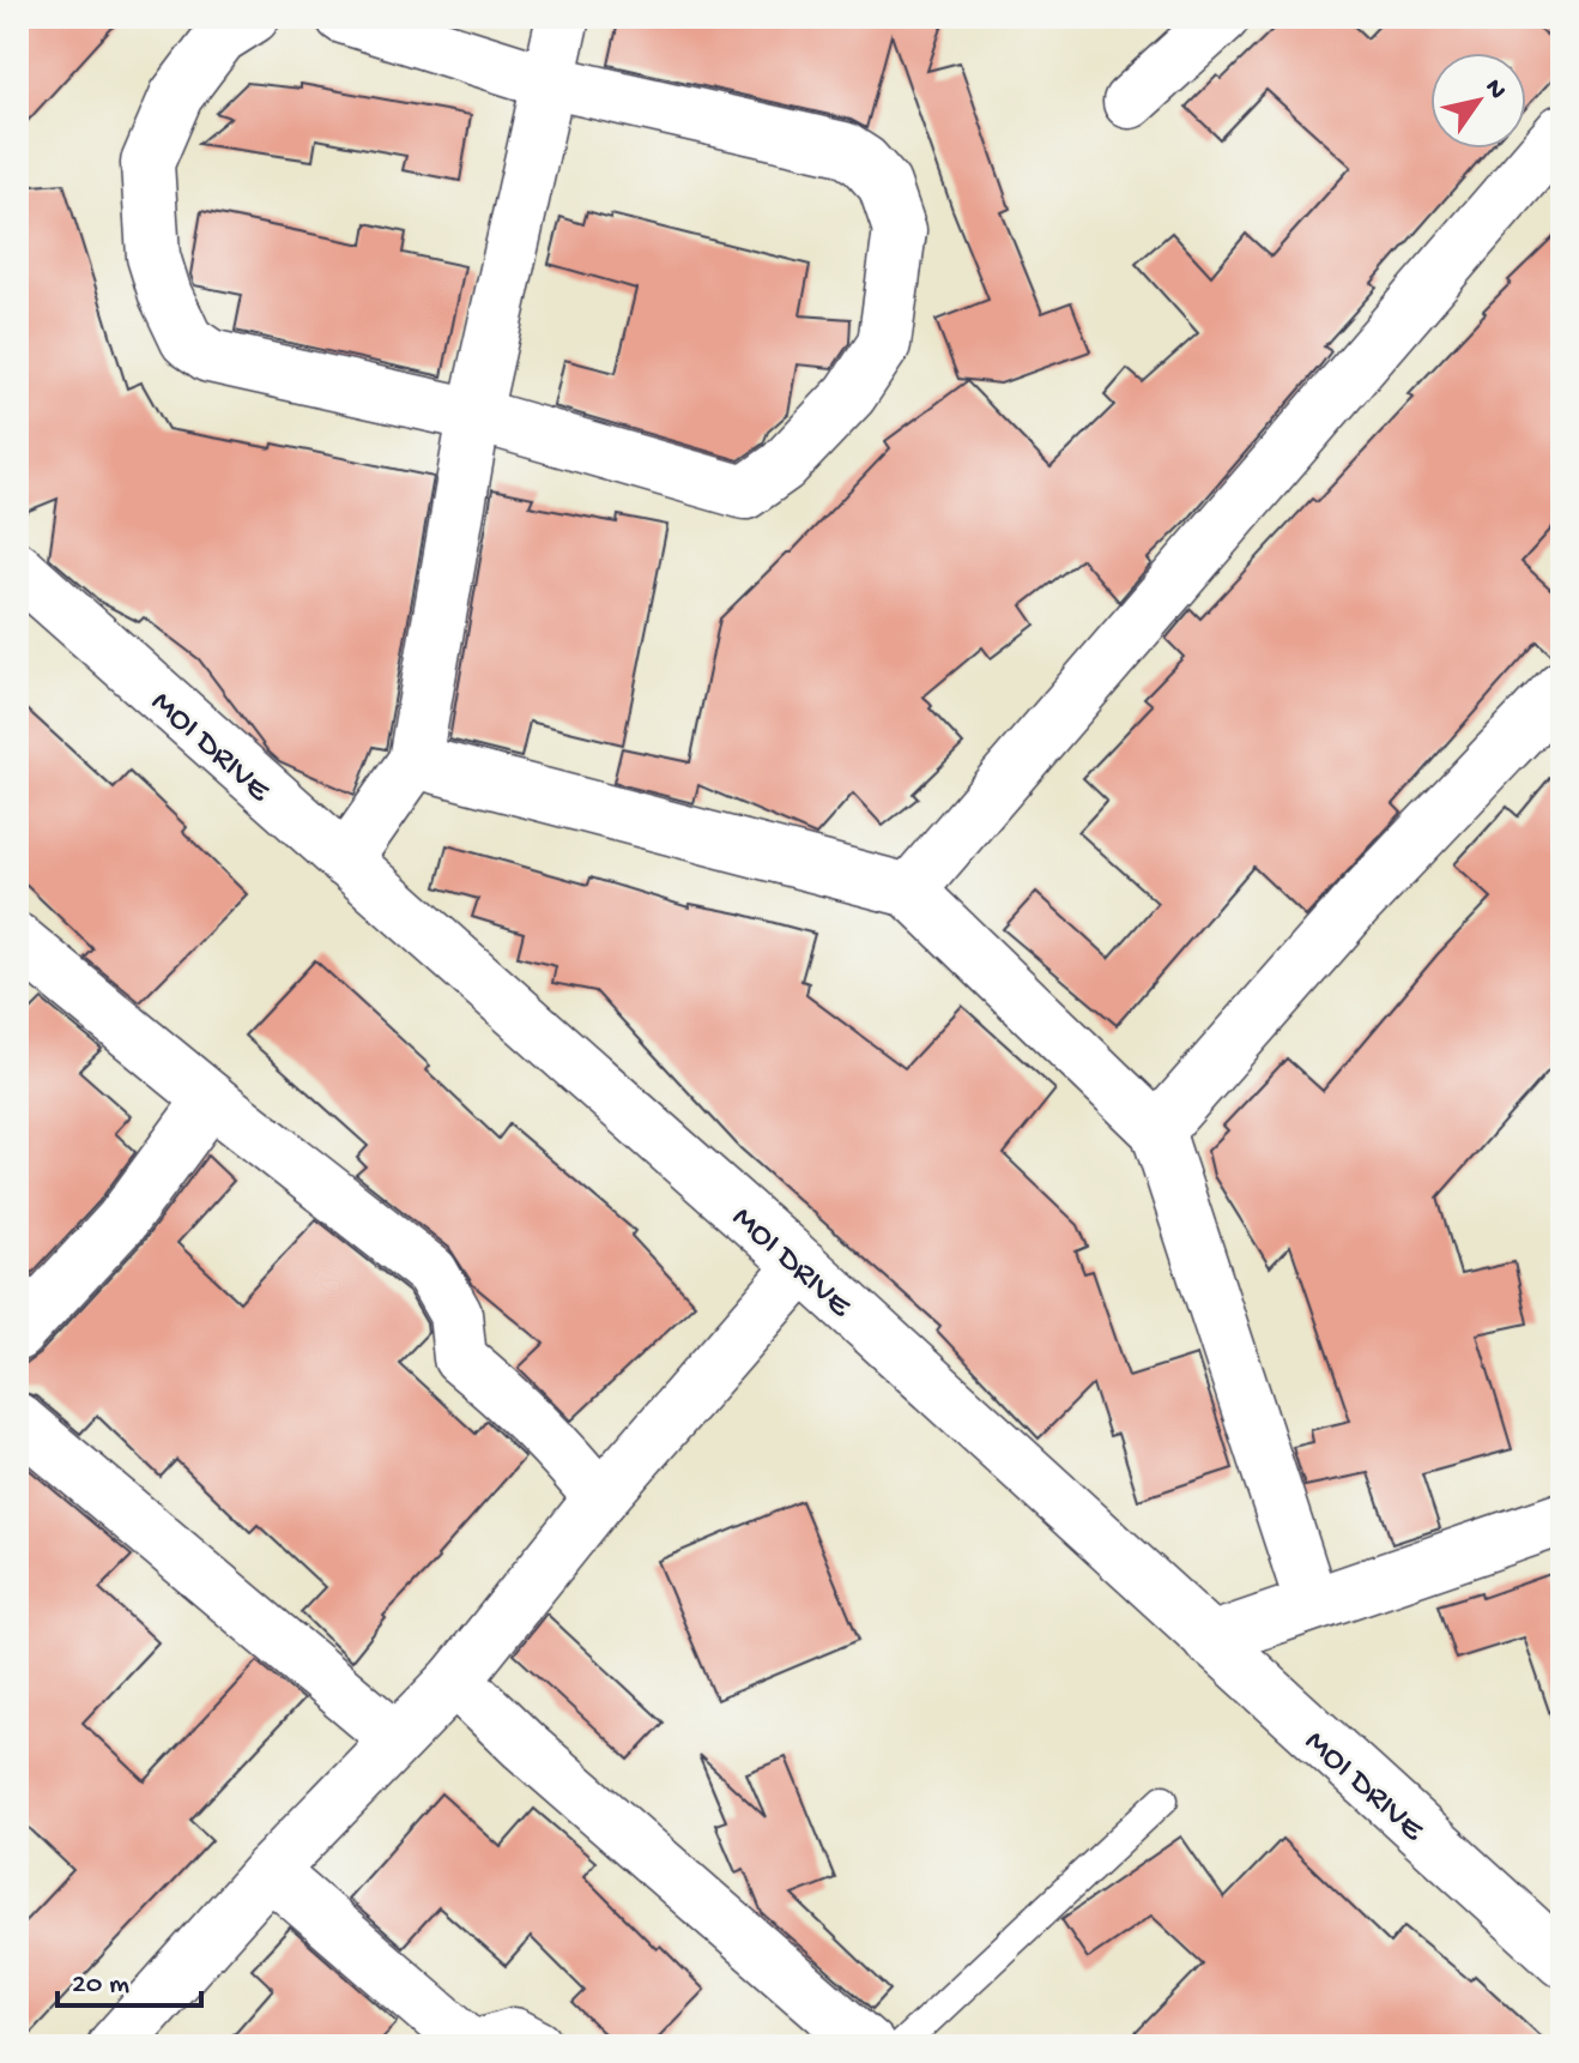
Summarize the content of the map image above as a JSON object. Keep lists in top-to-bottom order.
{
  "streets": {
    "street": ["MOI DRIVE"]
  },
  "scale_bar": "20 m",
  "north": "top right"
}
